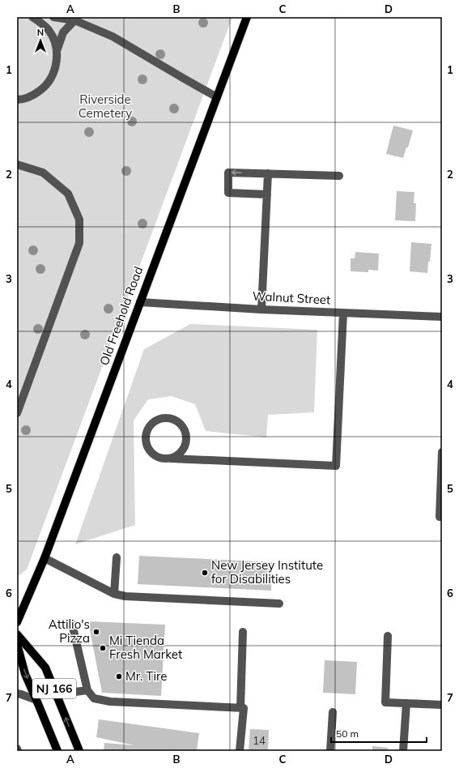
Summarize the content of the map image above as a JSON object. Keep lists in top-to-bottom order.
{
  "streets": {
    "main road": ["Old Freehold Road", "NJ 166"],
    "street": ["Walnut Street"]
  },
  "crossings": [
    ["Walnut Street", "Old Freehold Road"]
  ],
  "parks": ["Riverside Cemetery"],
  "places": [
    "New Jersey Institute for Disabilities",
    "Attilio's Pizza",
    "Mi Tienda Fresh Market",
    "Mr. Tire"
  ],
  "house_numbers": ["14"],
  "scale_bar": "50 m",
  "north": "top",
  "grid": {
    "columns": [
      "A",
      "B",
      "C",
      "D"
    ],
    "rows": [
      "1",
      "2",
      "3",
      "4",
      "5",
      "6",
      "7"
    ]
  }
}
